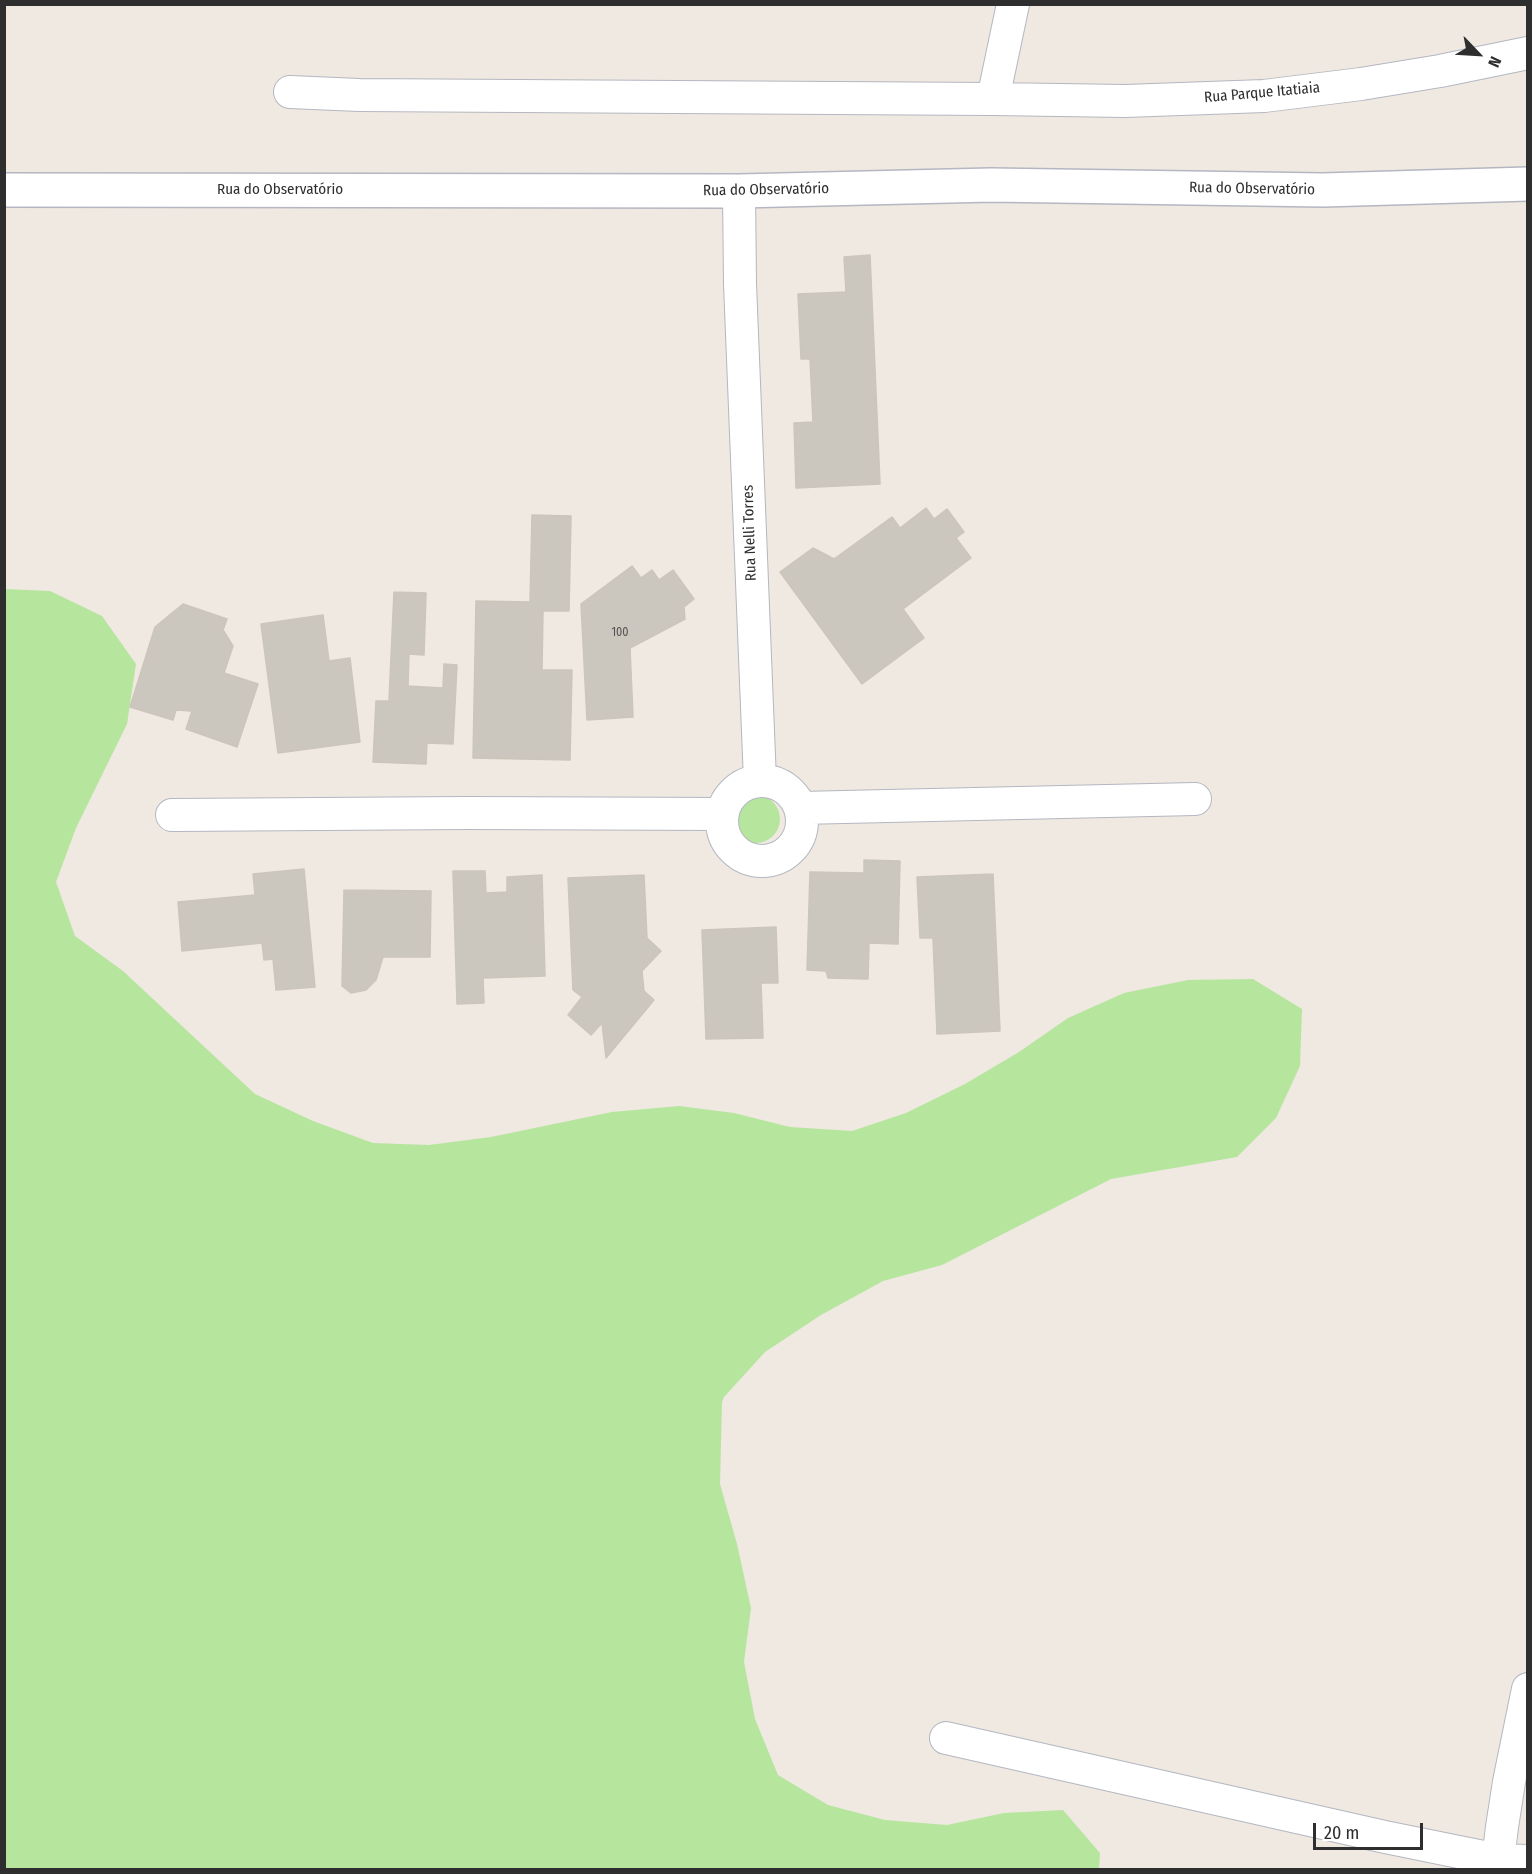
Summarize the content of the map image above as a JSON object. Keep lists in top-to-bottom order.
{
  "streets": {
    "street": ["Rua Parque Itatiaia", "Rua do Observatório", "Rua Nelli Torres"]
  },
  "crossings": [
    ["Rua do Observatório", "Rua Nelli Torres"]
  ],
  "house_numbers": ["100"],
  "scale_bar": "20 m",
  "north": "bottom right"
}
